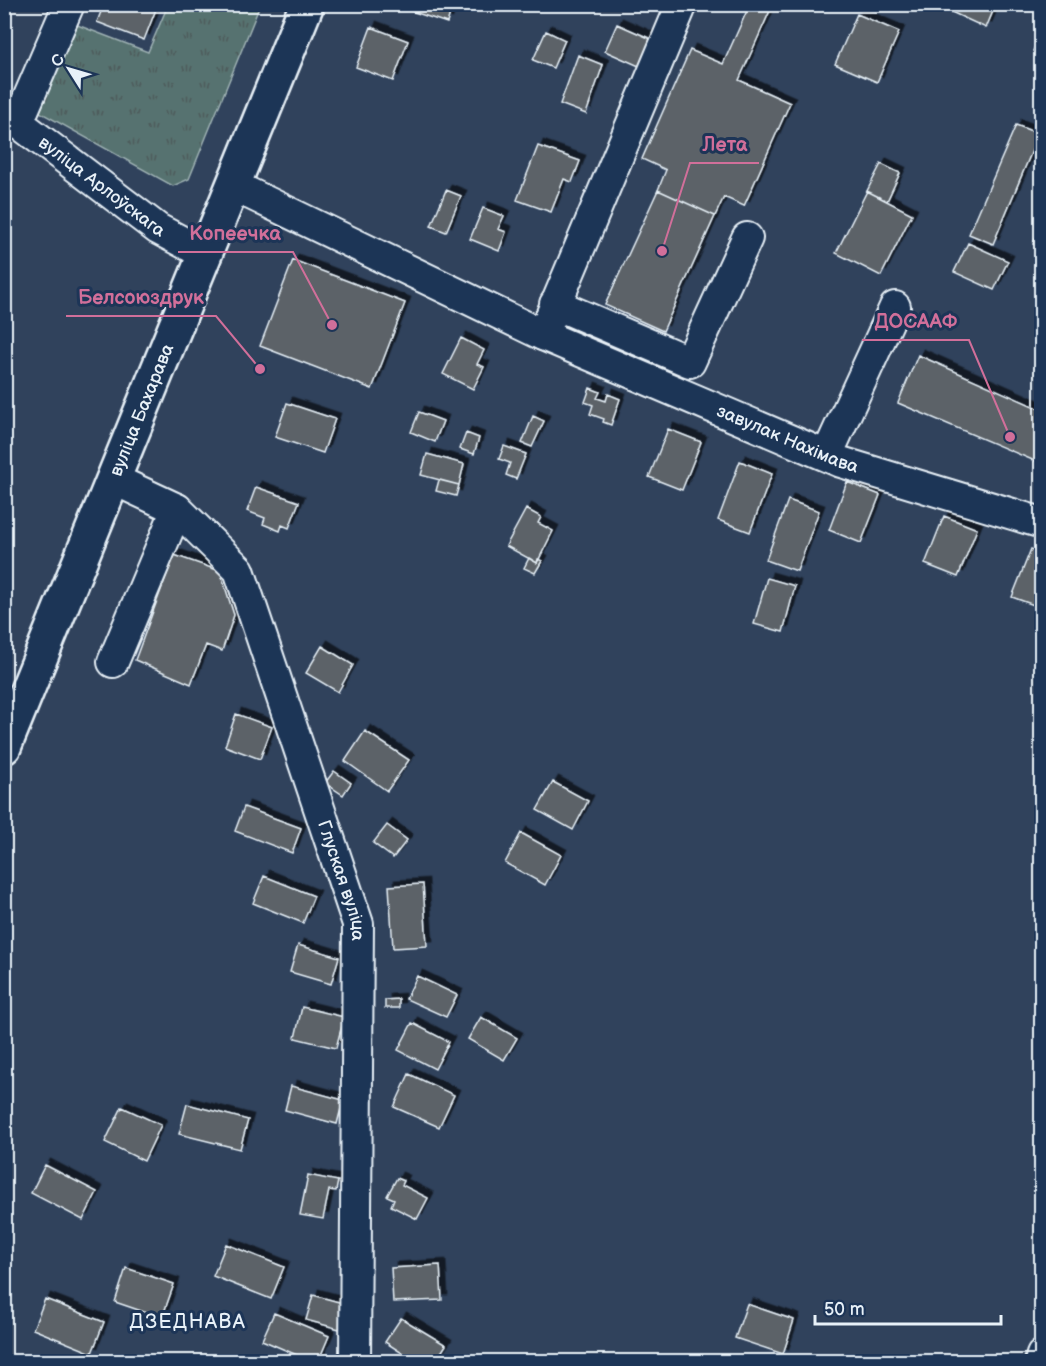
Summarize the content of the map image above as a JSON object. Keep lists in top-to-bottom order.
{
  "streets": {
    "main road": ["вуліца Бахарава"],
    "street": ["вуліца Арлоўскага", "завулак Нахімава", "Глуская вуліца"]
  },
  "crossings": [
    ["вуліца Арлоўскага", "вуліца Бахарава"],
    ["вуліца Бахарава", "завулак Нахімава"],
    ["вуліца Бахарава", "Глуская вуліца"]
  ],
  "districts": ["ДЗЕДНАВА"],
  "places": [
    "Лета",
    "Копеечка",
    "Белсоюздрук",
    "ДОСААФ"
  ],
  "scale_bar": "50 m",
  "north": "top left"
}
